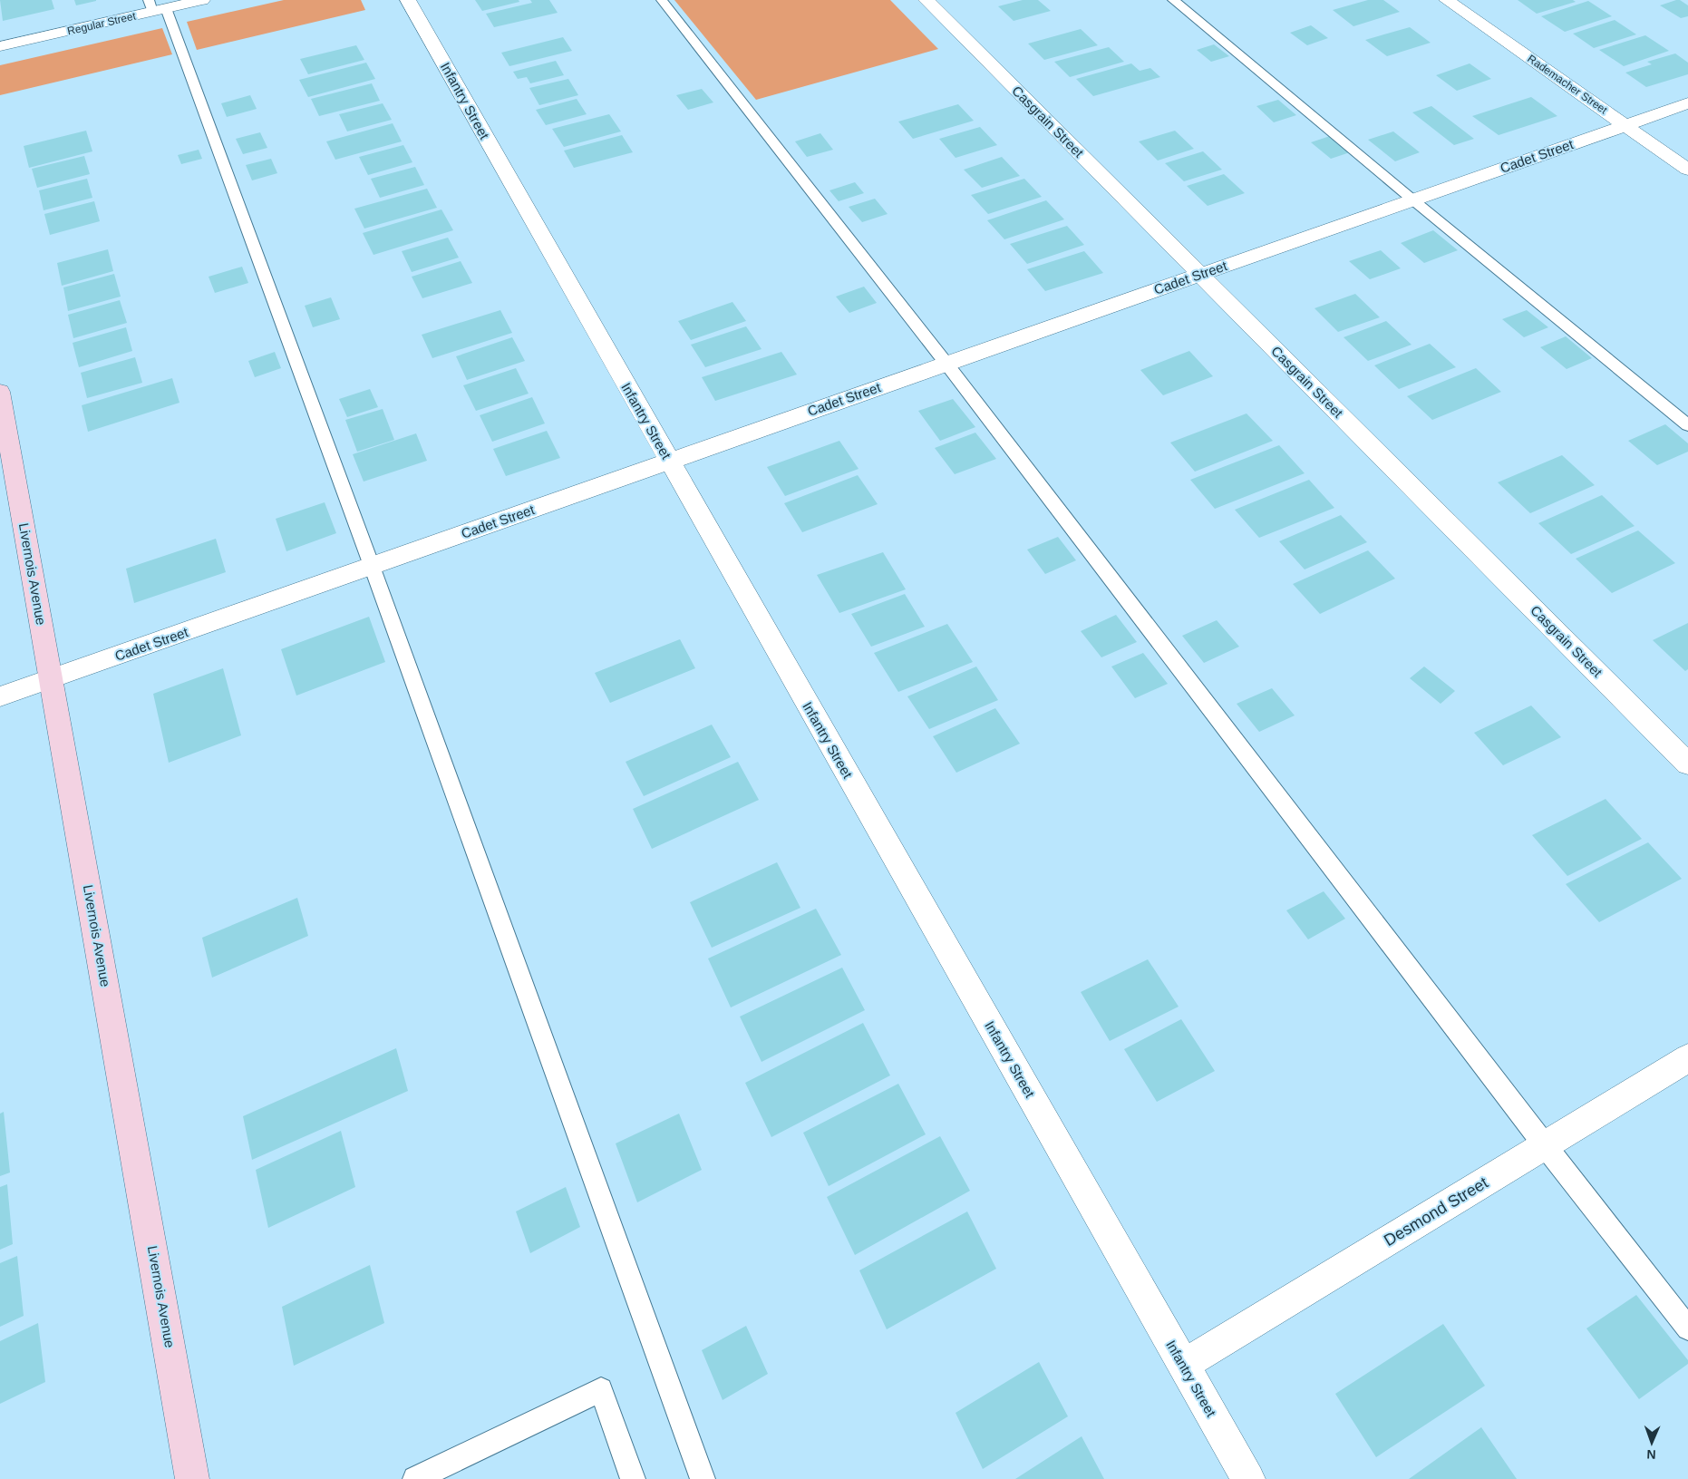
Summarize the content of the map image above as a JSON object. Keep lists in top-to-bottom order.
{
  "streets": {
    "main road": ["Livernois Avenue"],
    "street": [
      "Regular Street",
      "Rademacher Street",
      "Infantry Street",
      "Casgrain Street",
      "Cadet Street",
      "Desmond Street"
    ]
  },
  "crossings": [
    ["Rademacher Street", "Cadet Street"],
    ["Infantry Street", "Cadet Street"],
    ["Infantry Street", "Desmond Street"],
    ["Casgrain Street", "Cadet Street"],
    ["Cadet Street", "Livernois Avenue"]
  ],
  "north": "bottom"
}
